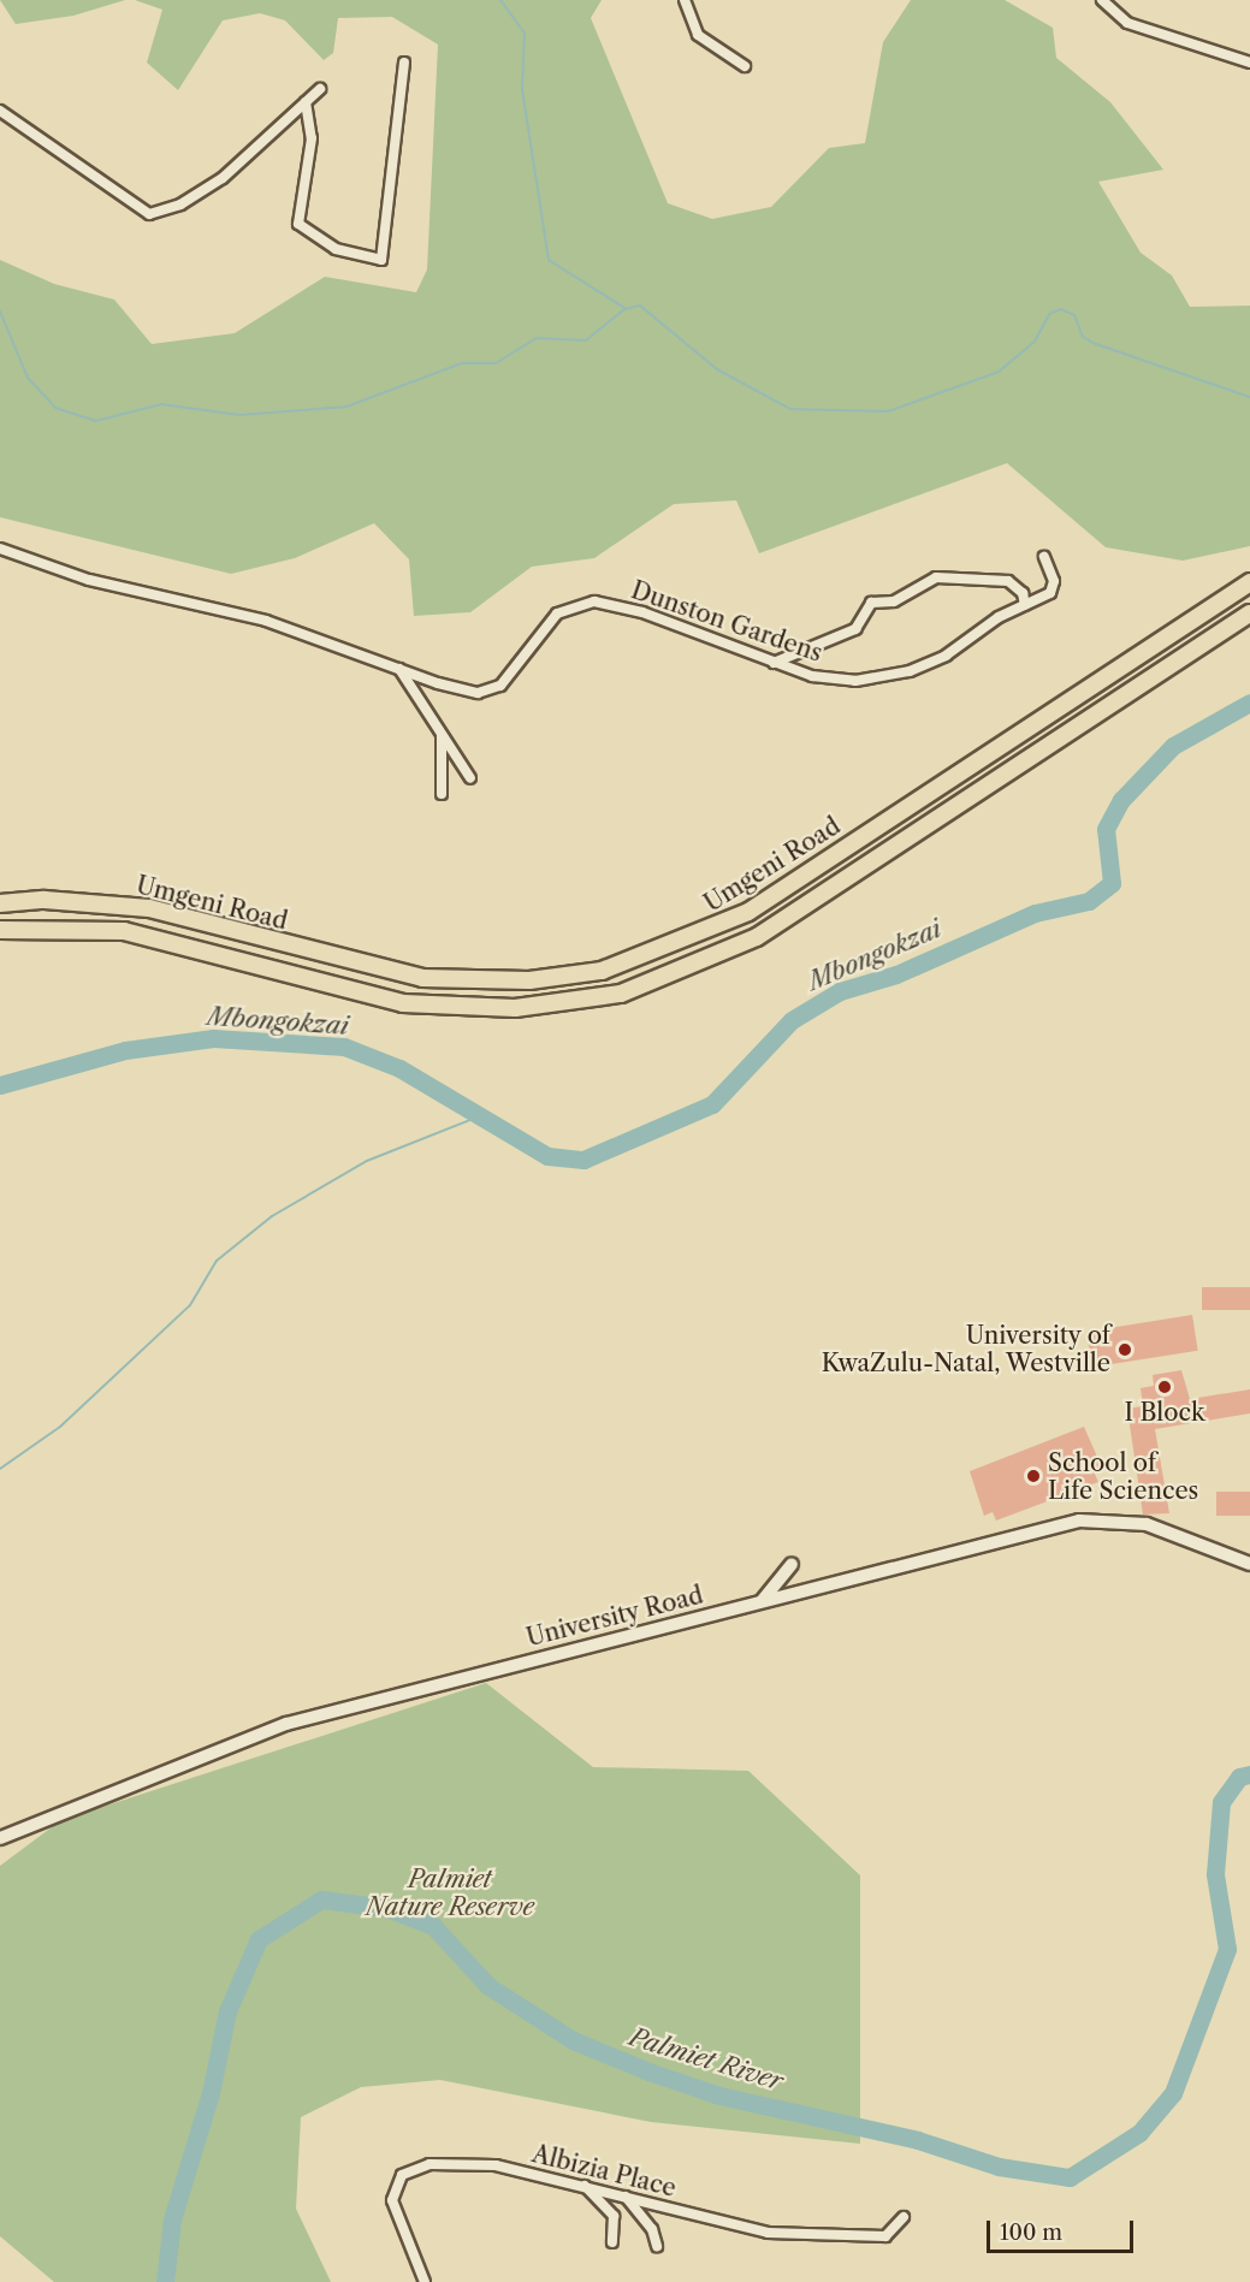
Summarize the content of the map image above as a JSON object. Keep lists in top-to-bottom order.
{
  "streets": {
    "highway": ["Umgeni Road"],
    "street": ["Dunston Gardens", "University Road", "Albizia Place"]
  },
  "water": ["Mbongokzai", "Palmiet River"],
  "parks": ["Palmiet Nature Reserve"],
  "places": ["University of KwaZulu-Natal, Westville", "I Block", "School of Life Sciences"],
  "scale_bar": "100 m"
}
